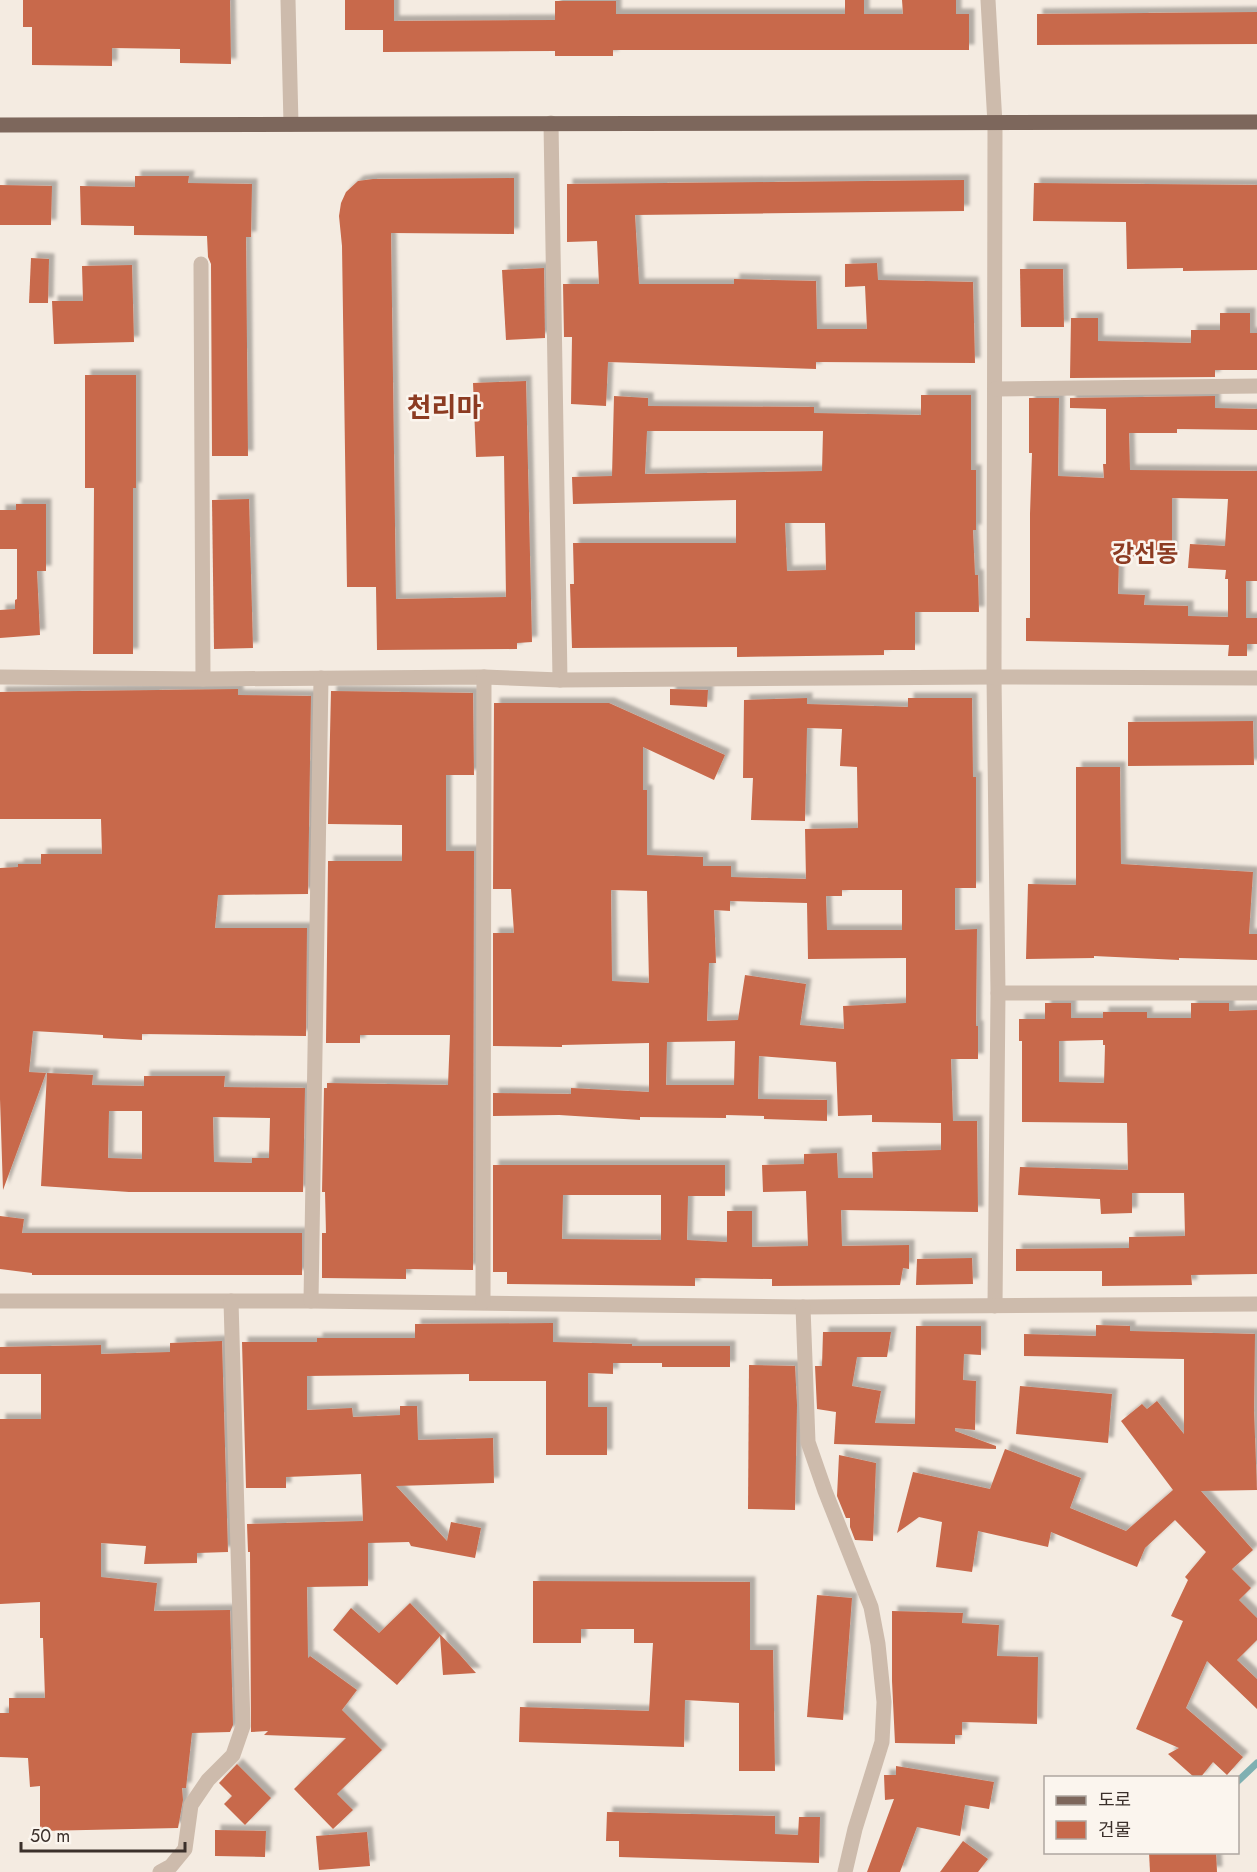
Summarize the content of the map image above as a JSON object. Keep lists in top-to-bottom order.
{
  "districts": ["천리마", "강선동"],
  "legend": ["도로", "건물"],
  "scale_bar": "50 m"
}
